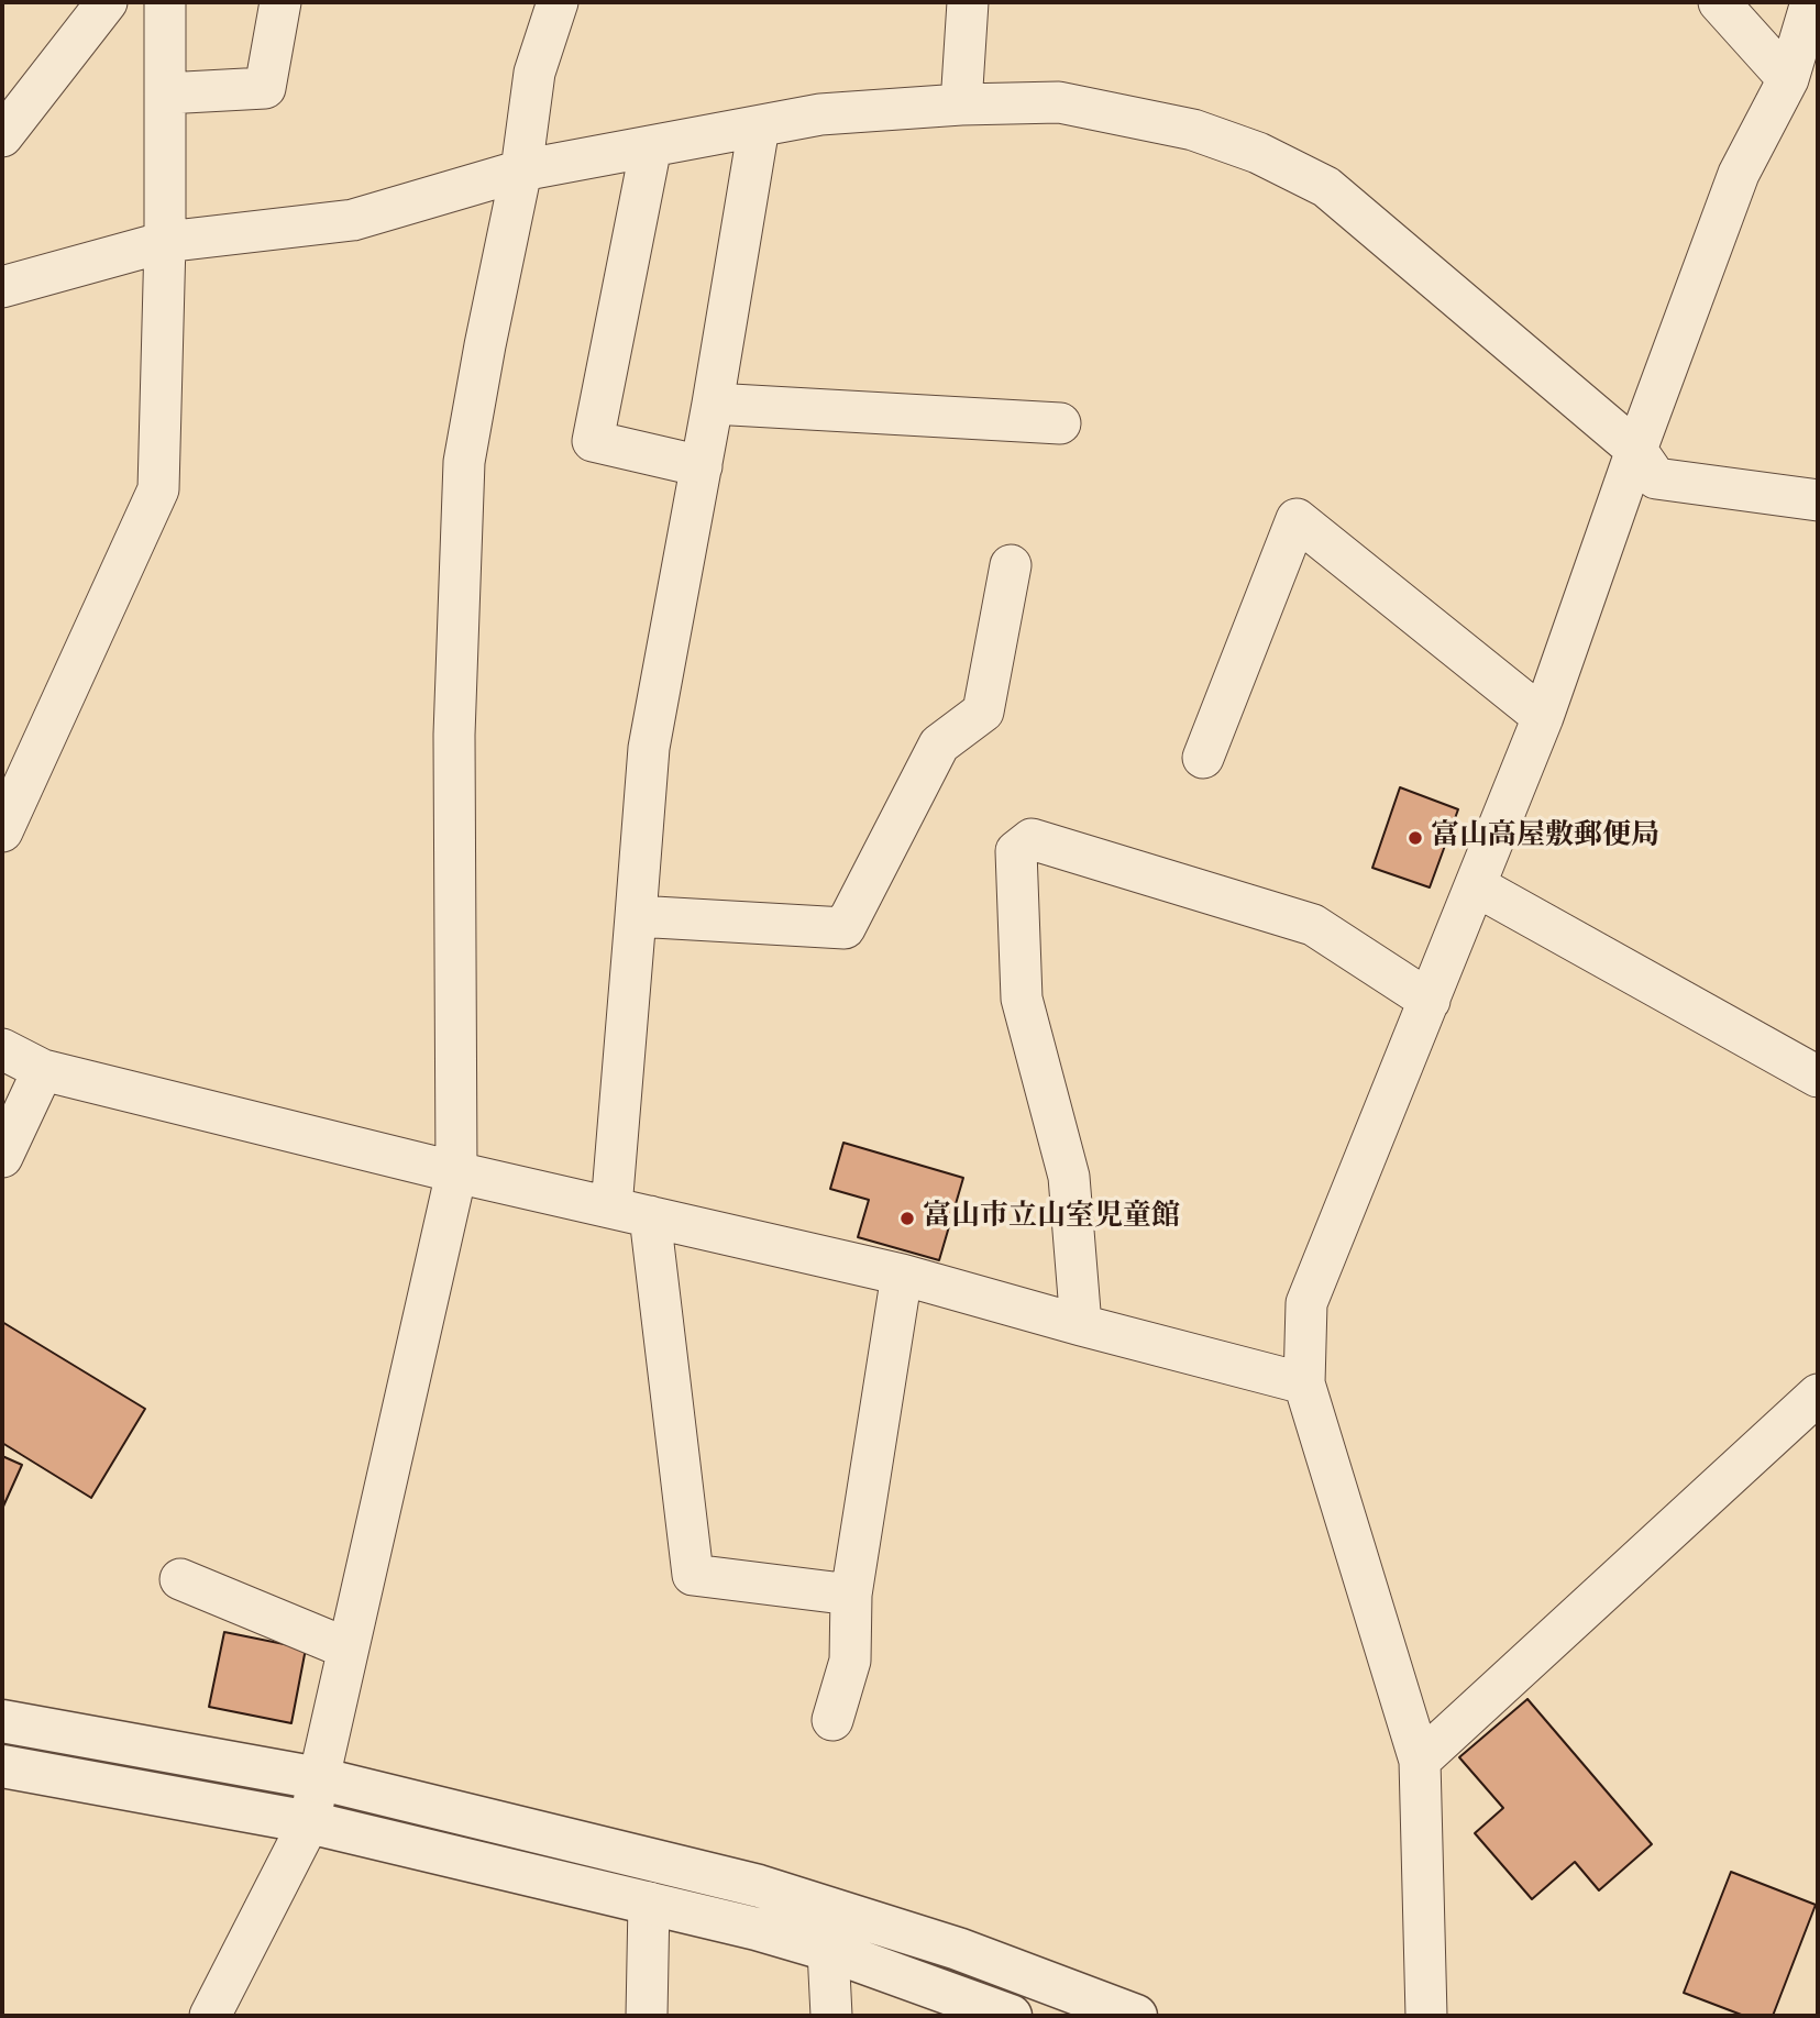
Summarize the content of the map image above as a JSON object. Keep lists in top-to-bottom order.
{
  "places": ["富山高屋敷郵便局", "富山市立山室児童館"]
}
